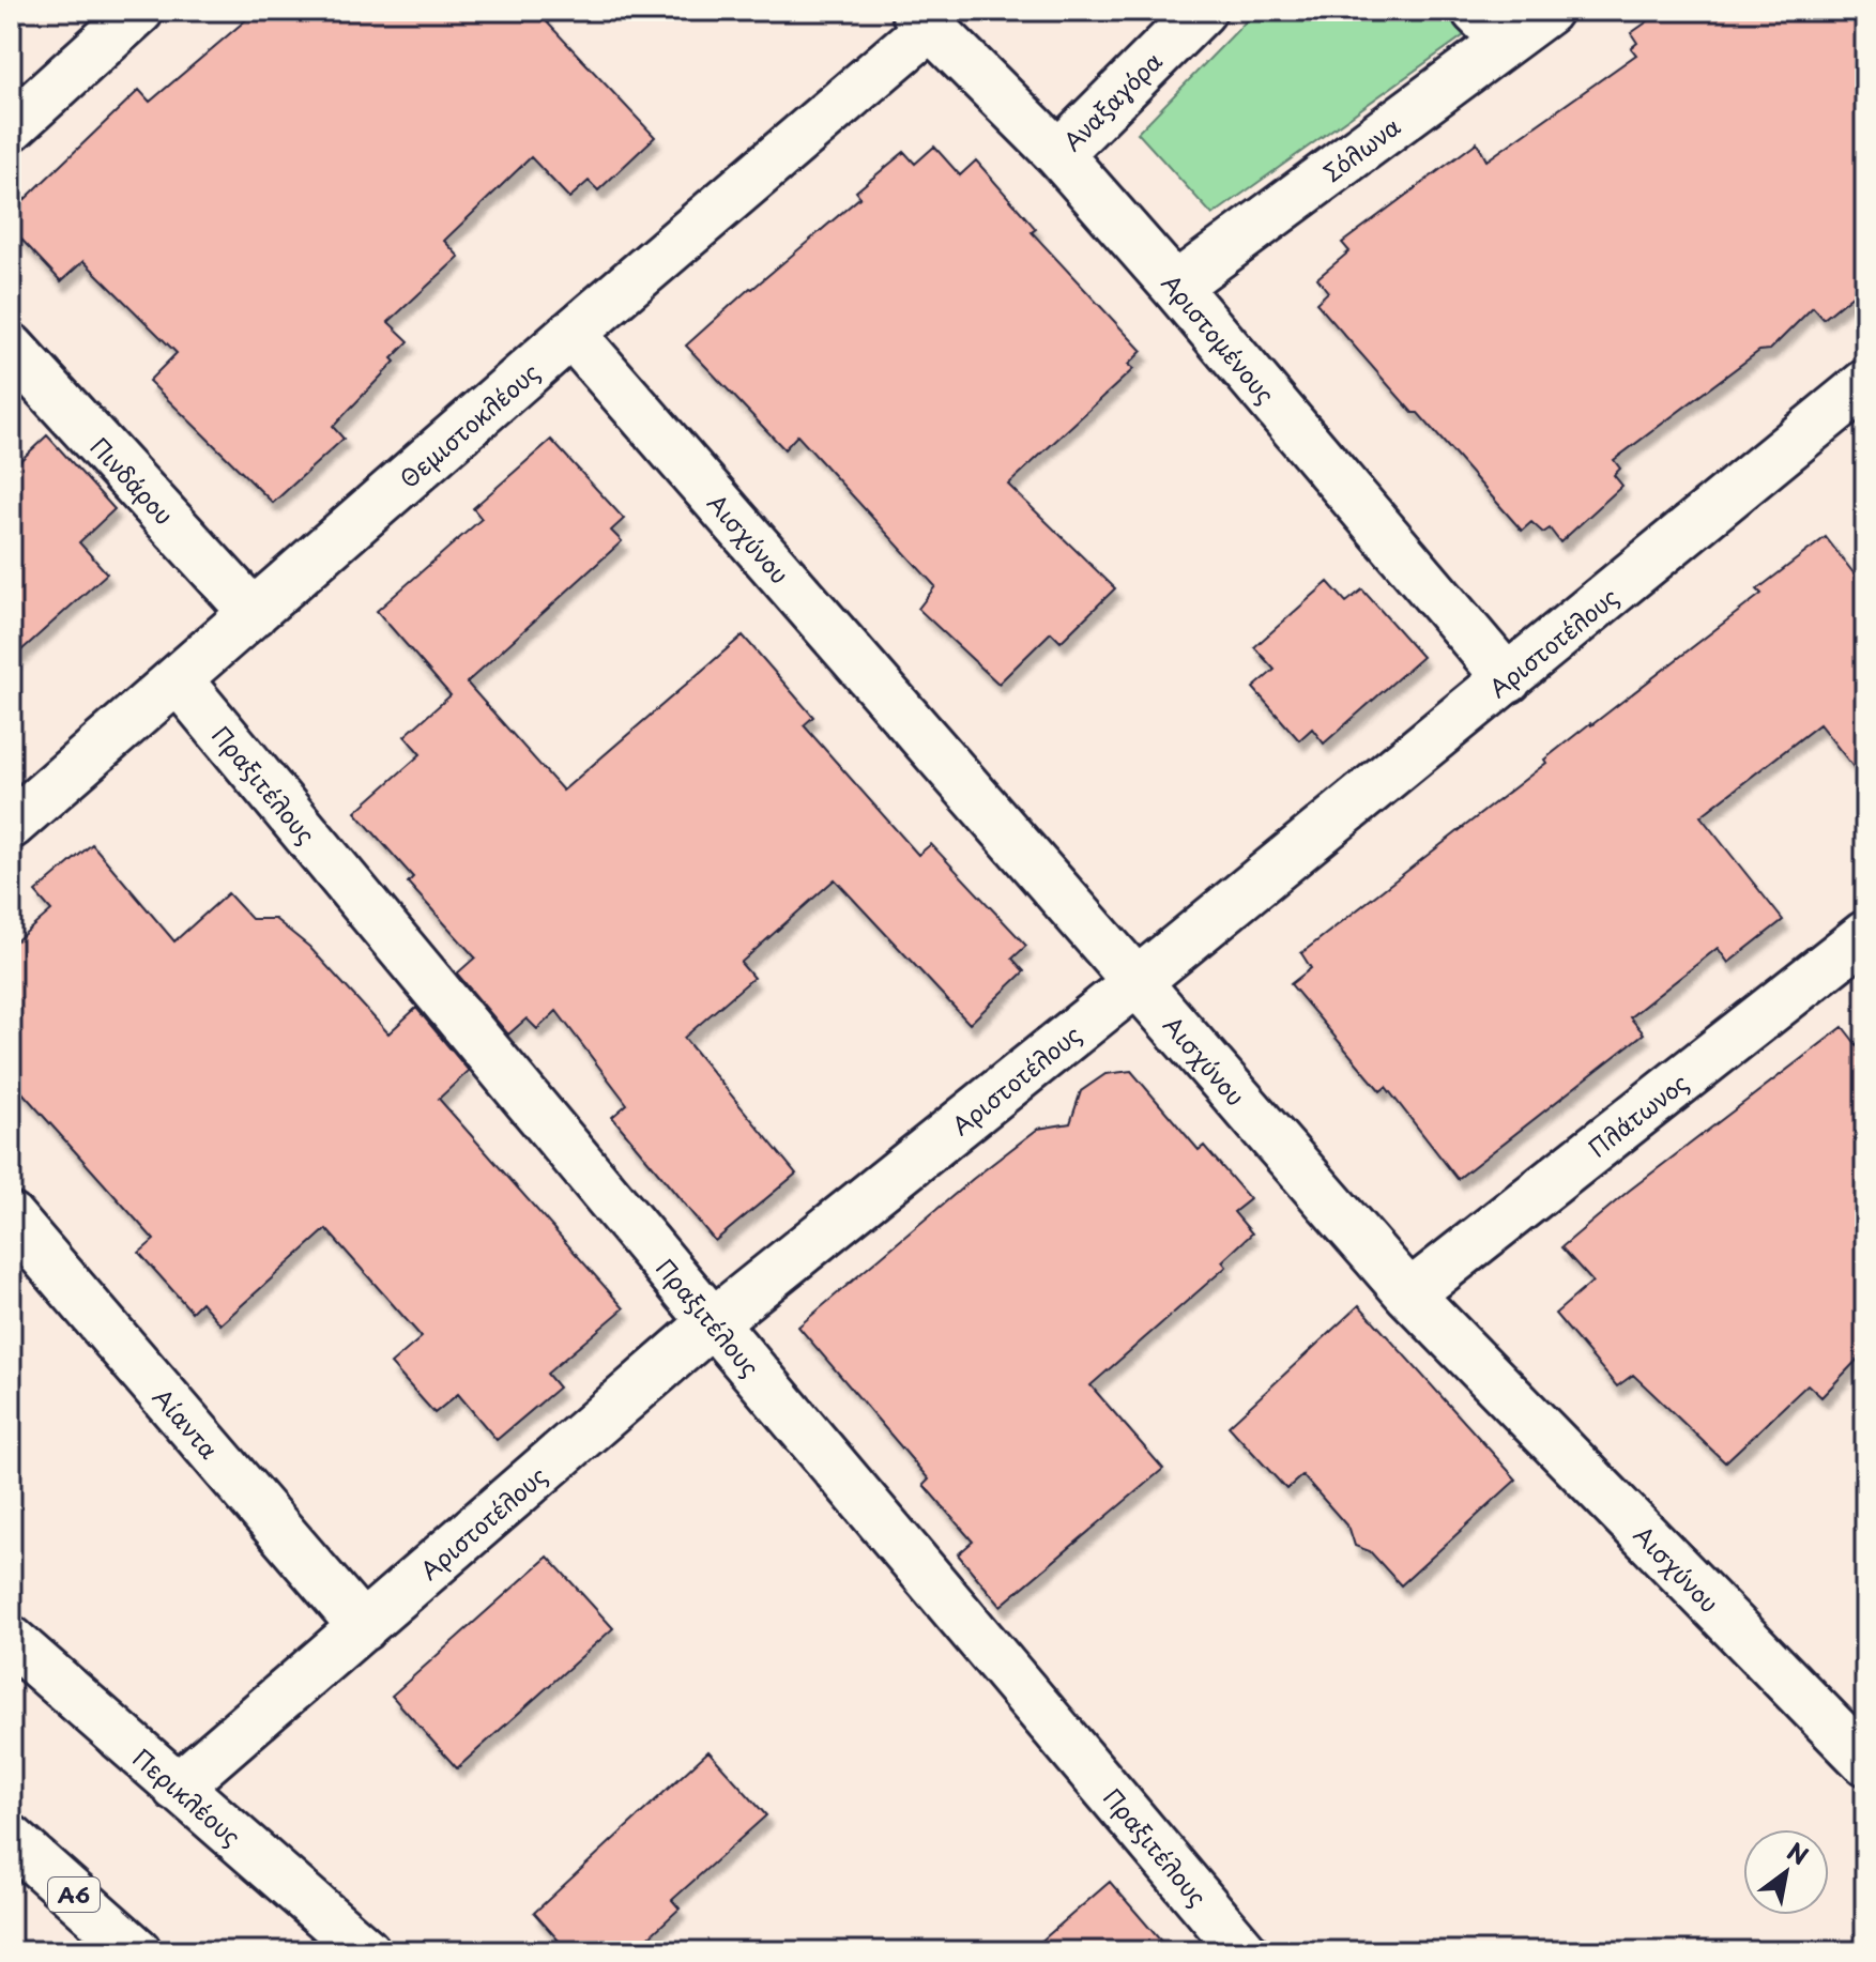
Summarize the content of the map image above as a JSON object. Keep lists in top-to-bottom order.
{
  "streets": {
    "main road": [
      "Αναξαγόρα",
      "Σόλωνα",
      "Αριστομένους",
      "Θεμιστοκλέους",
      "Πινδάρου",
      "Αισχύνου",
      "Αριστοτέλους",
      "Πραξιτέλους",
      "Πλάτωνος",
      "Αίαντα",
      "Περικλέους",
      "Α6"
    ]
  },
  "crossings": [
    ["Αναξαγόρα", "Αριστομένους"],
    ["Σόλωνα", "Αριστομένους"],
    ["Αριστομένους", "Θεμιστοκλέους"],
    ["Αριστομένους", "Αριστοτέλους"],
    ["Θεμιστοκλέους", "Πινδάρου"],
    ["Θεμιστοκλέους", "Αισχύνου"],
    ["Θεμιστοκλέους", "Πραξιτέλους"],
    ["Αισχύνου", "Αριστοτέλους"],
    ["Αισχύνου", "Πλάτωνος"],
    ["Αριστοτέλους", "Πραξιτέλους"],
    ["Αριστοτέλους", "Αίαντα"],
    ["Αριστοτέλους", "Περικλέους"]
  ],
  "north": "top right"
}
